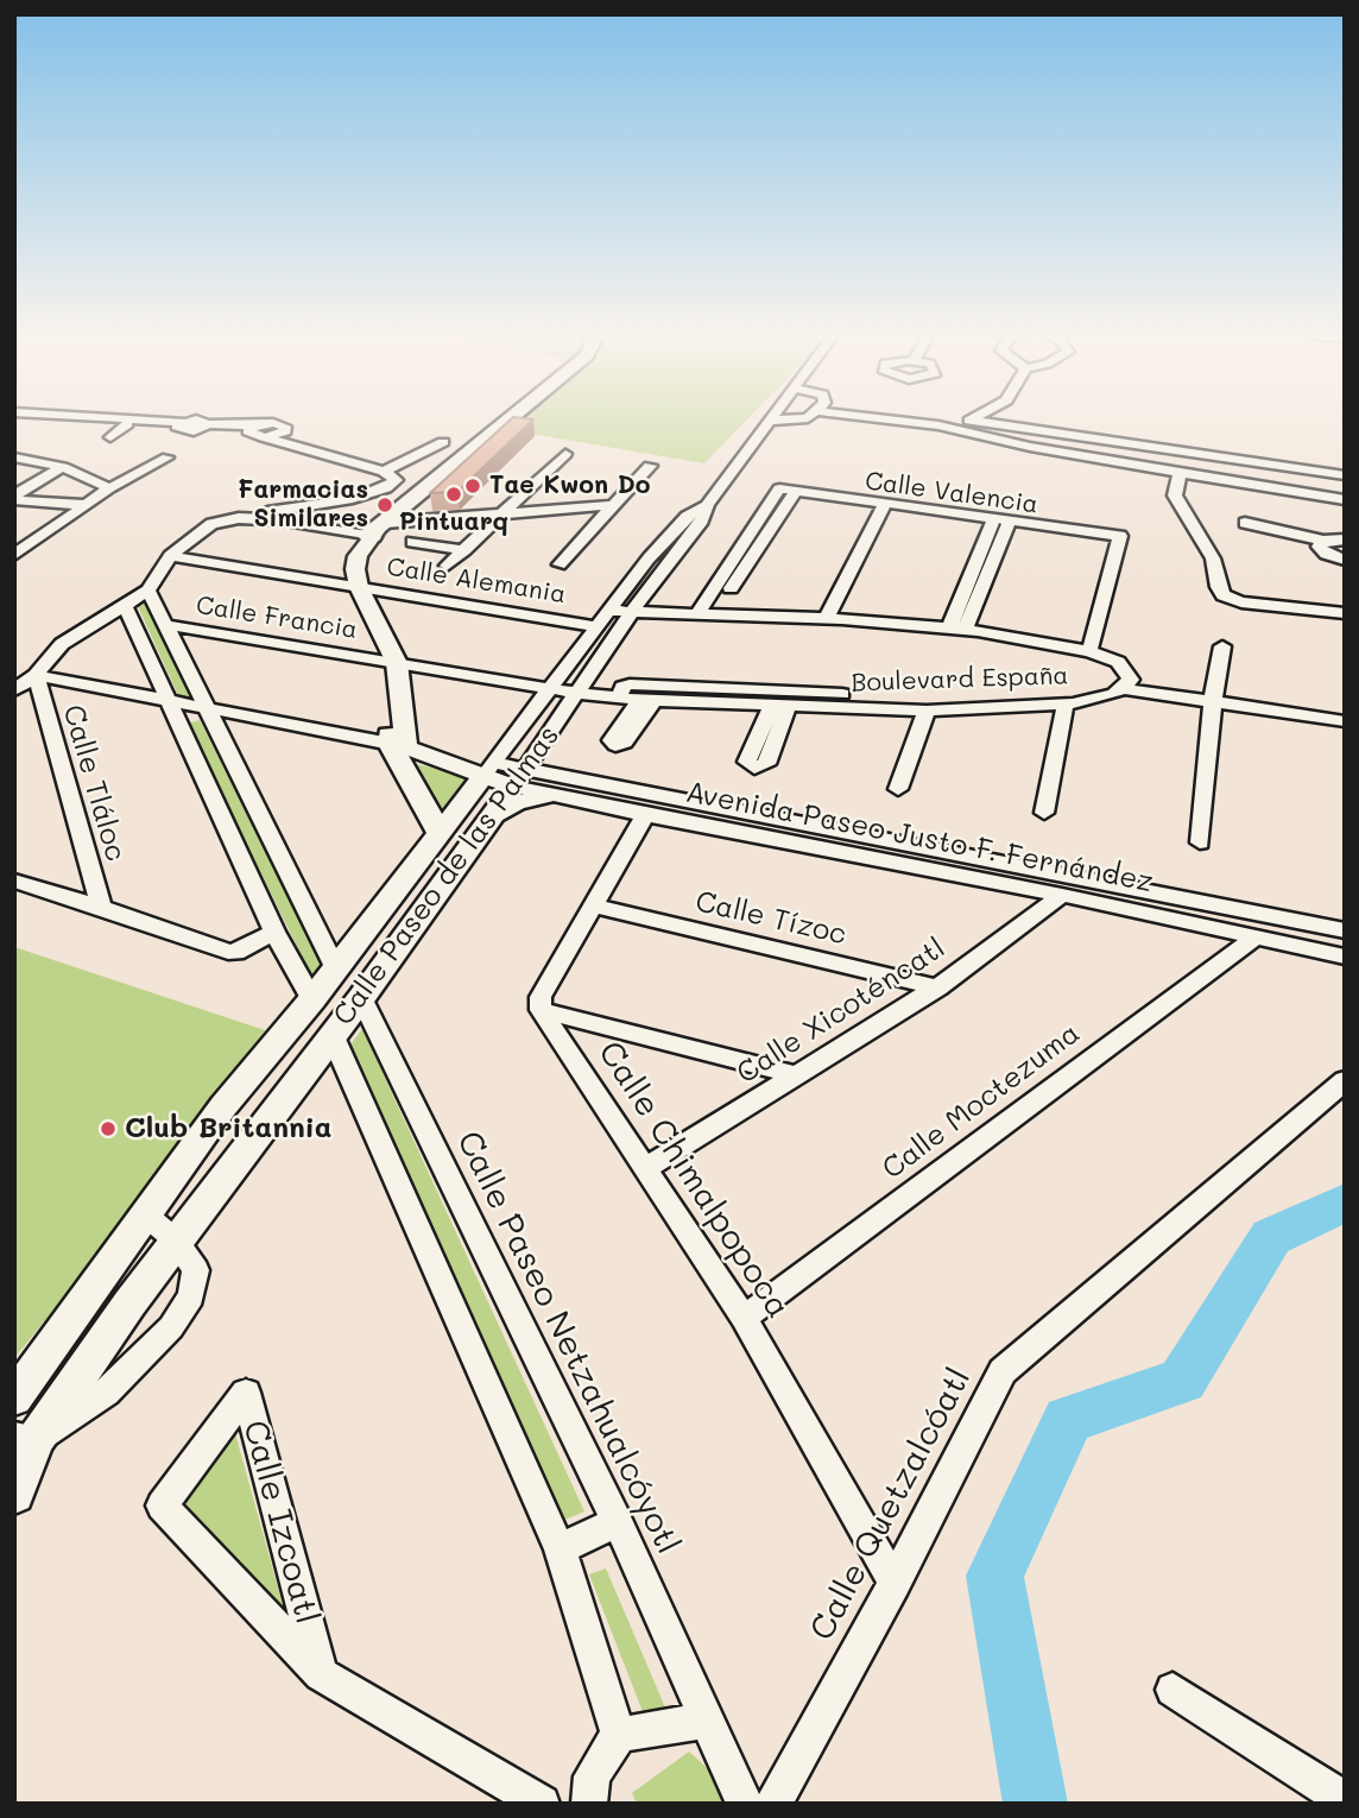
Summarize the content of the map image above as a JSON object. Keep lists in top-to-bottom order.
{
  "streets": {
    "main road": ["Calle Paseo de las Palmas"],
    "street": [
      "Calle Valencia",
      "Calle Alemania",
      "Calle Francia",
      "Boulevard España",
      "Calle Tláloc",
      "Avenida Paseo Justo F. Fernández",
      "Calle Tízoc",
      "Calle Xicoténcatl",
      "Calle Moctezuma",
      "Calle Chimalpopoca",
      "Calle Paseo Netzahualcóyotl",
      "Calle Quetzalcóatl",
      "Calle Izcoatl"
    ]
  },
  "crossings": [
    ["Calle Valencia", "Boulevard España"],
    ["Calle Alemania", "Calle Paseo de las Palmas"],
    ["Calle Francia", "Boulevard España"],
    ["Calle Francia", "Calle Paseo de las Palmas"],
    ["Boulevard España", "Calle Paseo de las Palmas"],
    ["Avenida Paseo Justo F. Fernández", "Calle Paseo de las Palmas"],
    ["Avenida Paseo Justo F. Fernández", "Calle Xicoténcatl"],
    ["Avenida Paseo Justo F. Fernández", "Calle Moctezuma"],
    ["Calle Paseo de las Palmas", "Calle Paseo Netzahualcóyotl"],
    ["Calle Tízoc", "Calle Xicoténcatl"],
    ["Calle Xicoténcatl", "Calle Chimalpopoca"],
    ["Calle Moctezuma", "Calle Chimalpopoca"],
    ["Calle Chimalpopoca", "Calle Quetzalcóatl"]
  ],
  "places": [
    "Tae Kwon Do",
    "Pintuarq",
    "Farmacias Similares",
    "Club Britannia"
  ]
}
